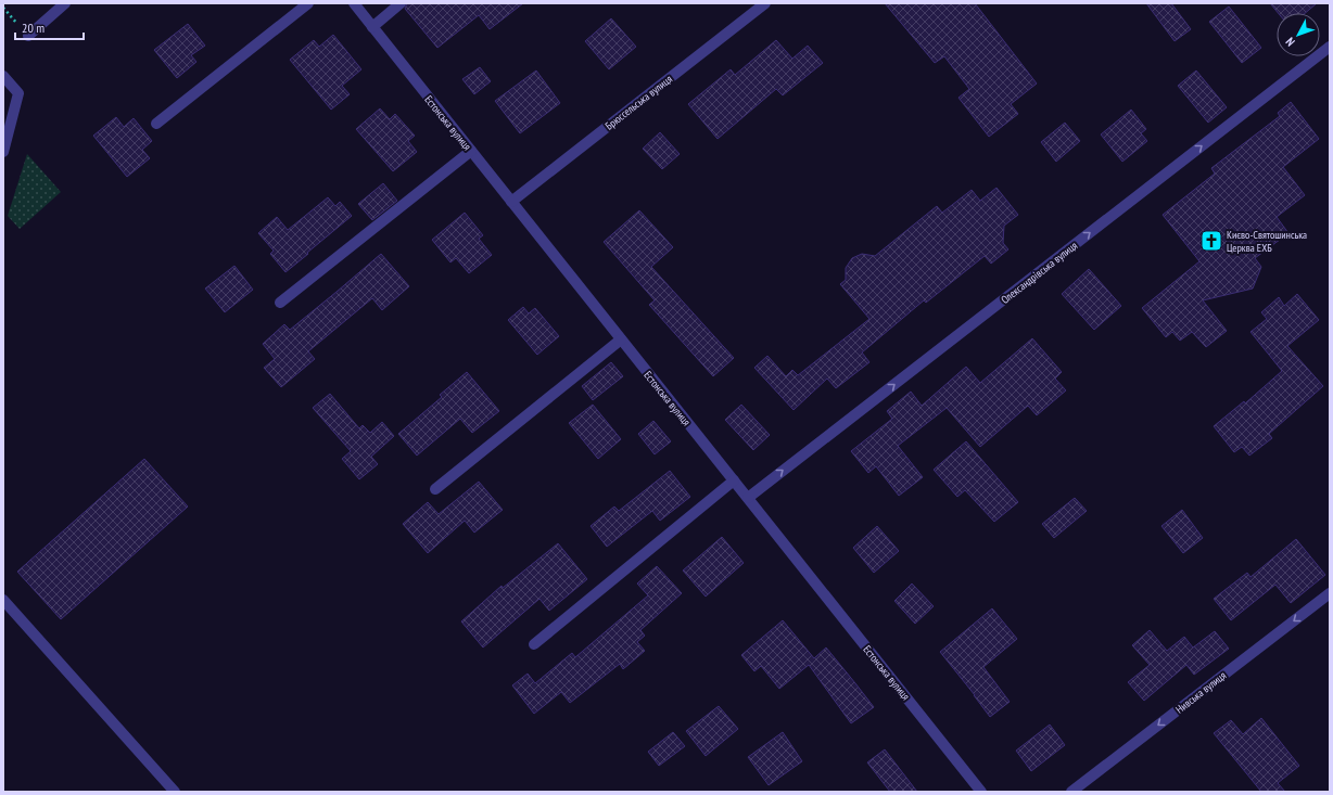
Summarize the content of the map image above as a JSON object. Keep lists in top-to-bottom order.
{
  "streets": {
    "street": [
      "Брюссельська вулиця",
      "Естонська вулиця",
      "Олександрівська вулиця",
      "Нивська вулиця"
    ]
  },
  "crossings": [
    ["Брюссельська вулиця", "Естонська вулиця"],
    ["Естонська вулиця", "Олександрівська вулиця"]
  ],
  "one_way": ["Олександрівська вулиця", "Нивська вулиця"],
  "places": {
    "church": ["Києво-Святошинська Церква ЕХБ"]
  },
  "scale_bar": "20 m",
  "north": "bottom left"
}
